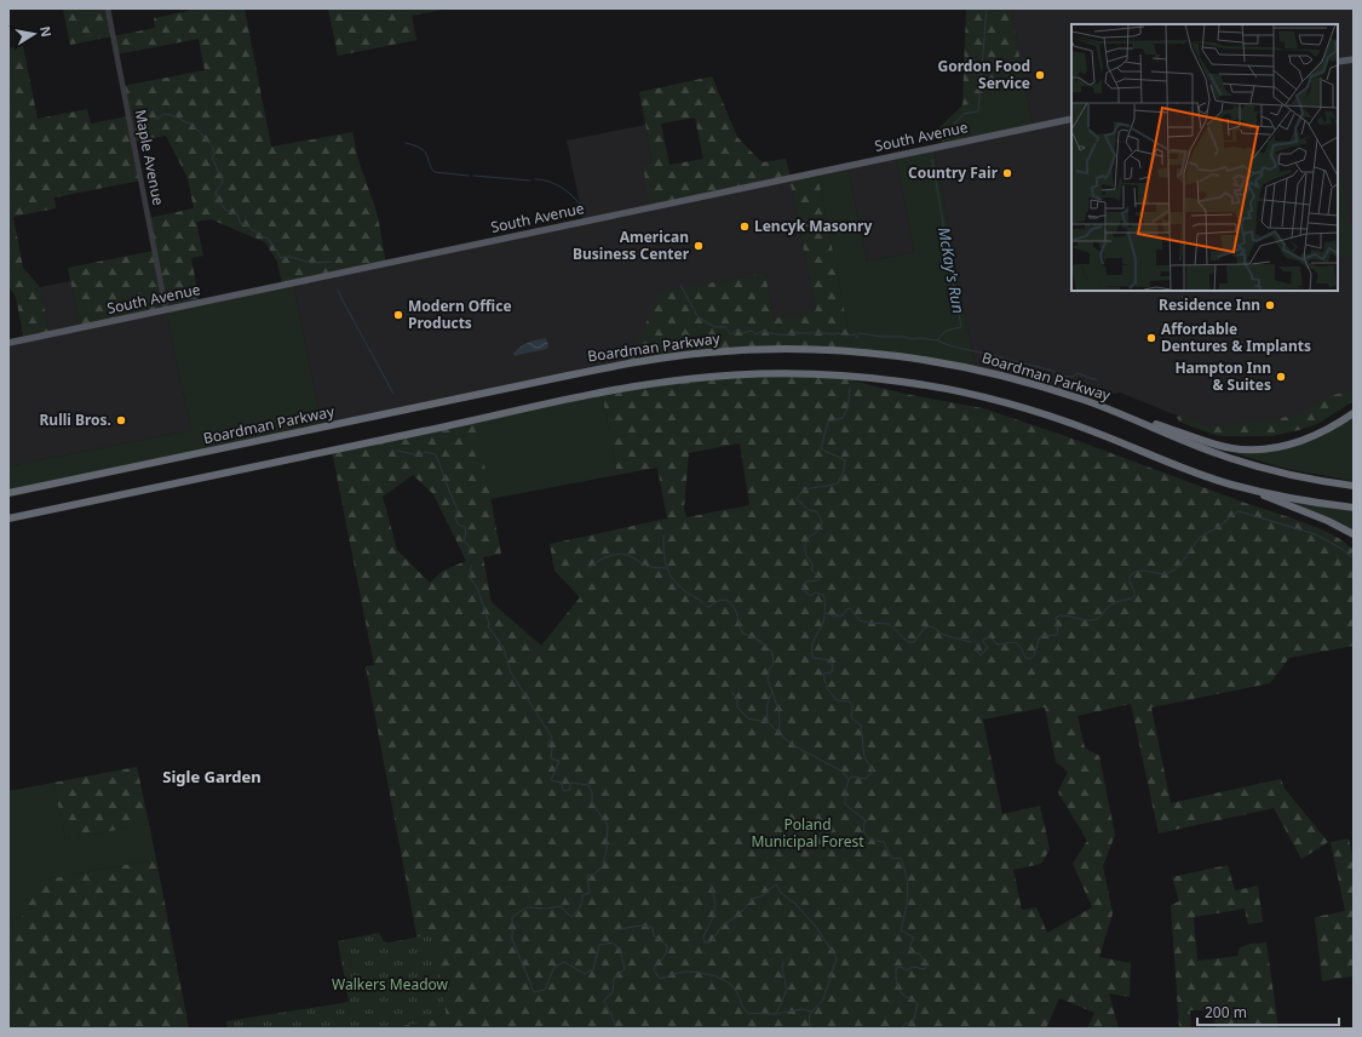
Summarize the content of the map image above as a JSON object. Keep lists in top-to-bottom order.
{
  "streets": {
    "highway": ["Boardman Parkway"],
    "main road": ["South Avenue"],
    "street": ["Maple Avenue"]
  },
  "crossings": [
    ["South Avenue", "Maple Avenue"]
  ],
  "districts": ["Sigle Garden"],
  "water": ["McKay's Run"],
  "parks": ["Poland Municipal Forest", "Walkers Meadow"],
  "places": [
    "Gordon Food Service",
    "Country Fair",
    "Lencyk Masonry",
    "American Business Center",
    "Residence Inn",
    "Modern Office Products",
    "Affordable Dentures & Implants",
    "Hampton Inn & Suites",
    "Rulli Bros."
  ],
  "scale_bar": "200 m",
  "north": "right"
}
